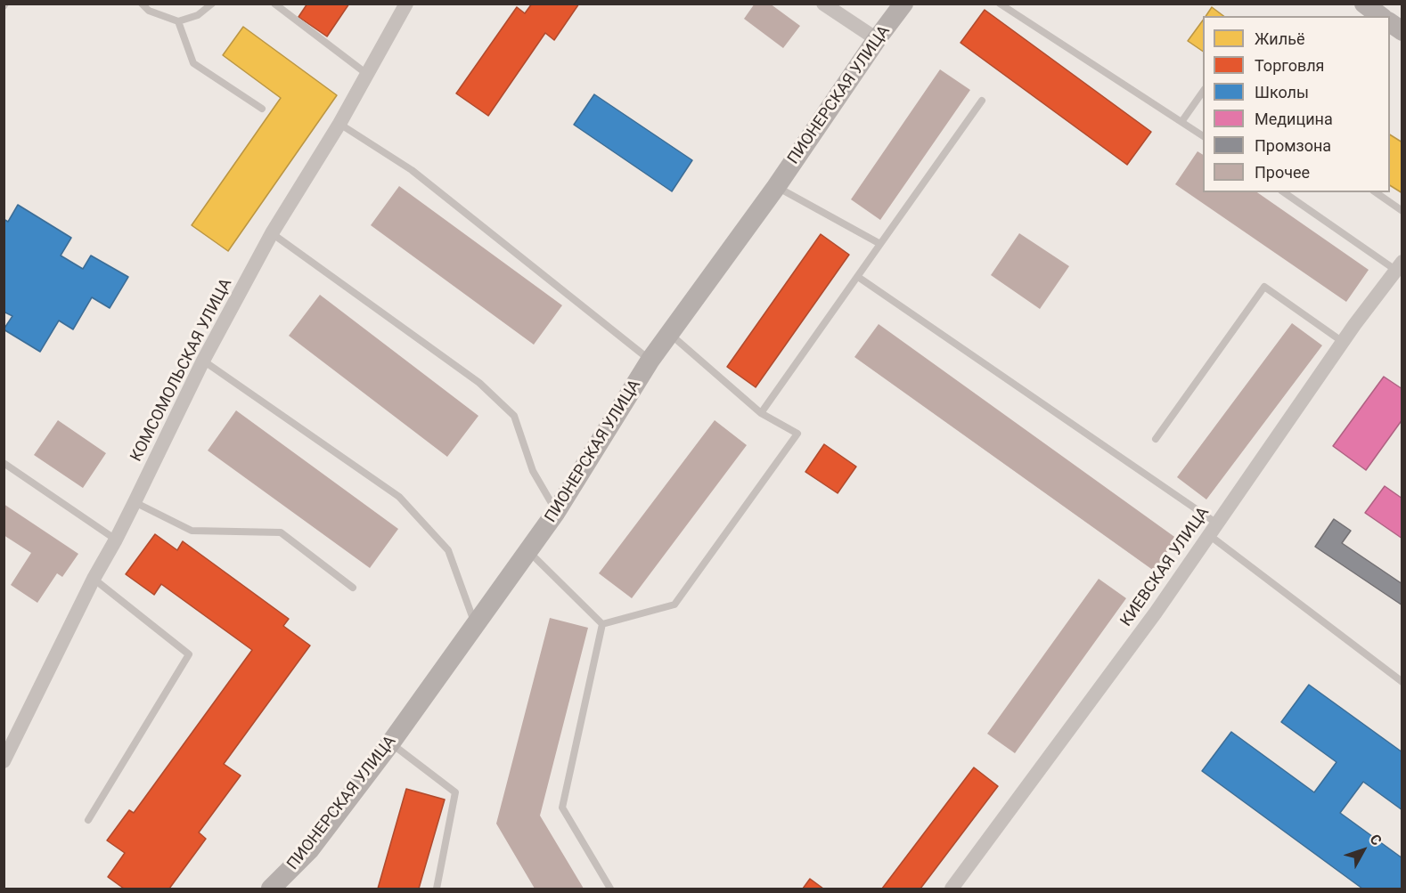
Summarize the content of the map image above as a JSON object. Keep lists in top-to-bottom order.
{
  "streets": {
    "main road": ["ПИОНЕРСКАЯ УЛИЦА"],
    "street": ["КОМСОМОЛЬСКАЯ УЛИЦА", "КИЕВСКАЯ УЛИЦА"]
  },
  "legend": [
    "Жильё",
    "Торговля",
    "Школы",
    "Медицина",
    "Промзона",
    "Прочее"
  ],
  "north": "top right"
}
